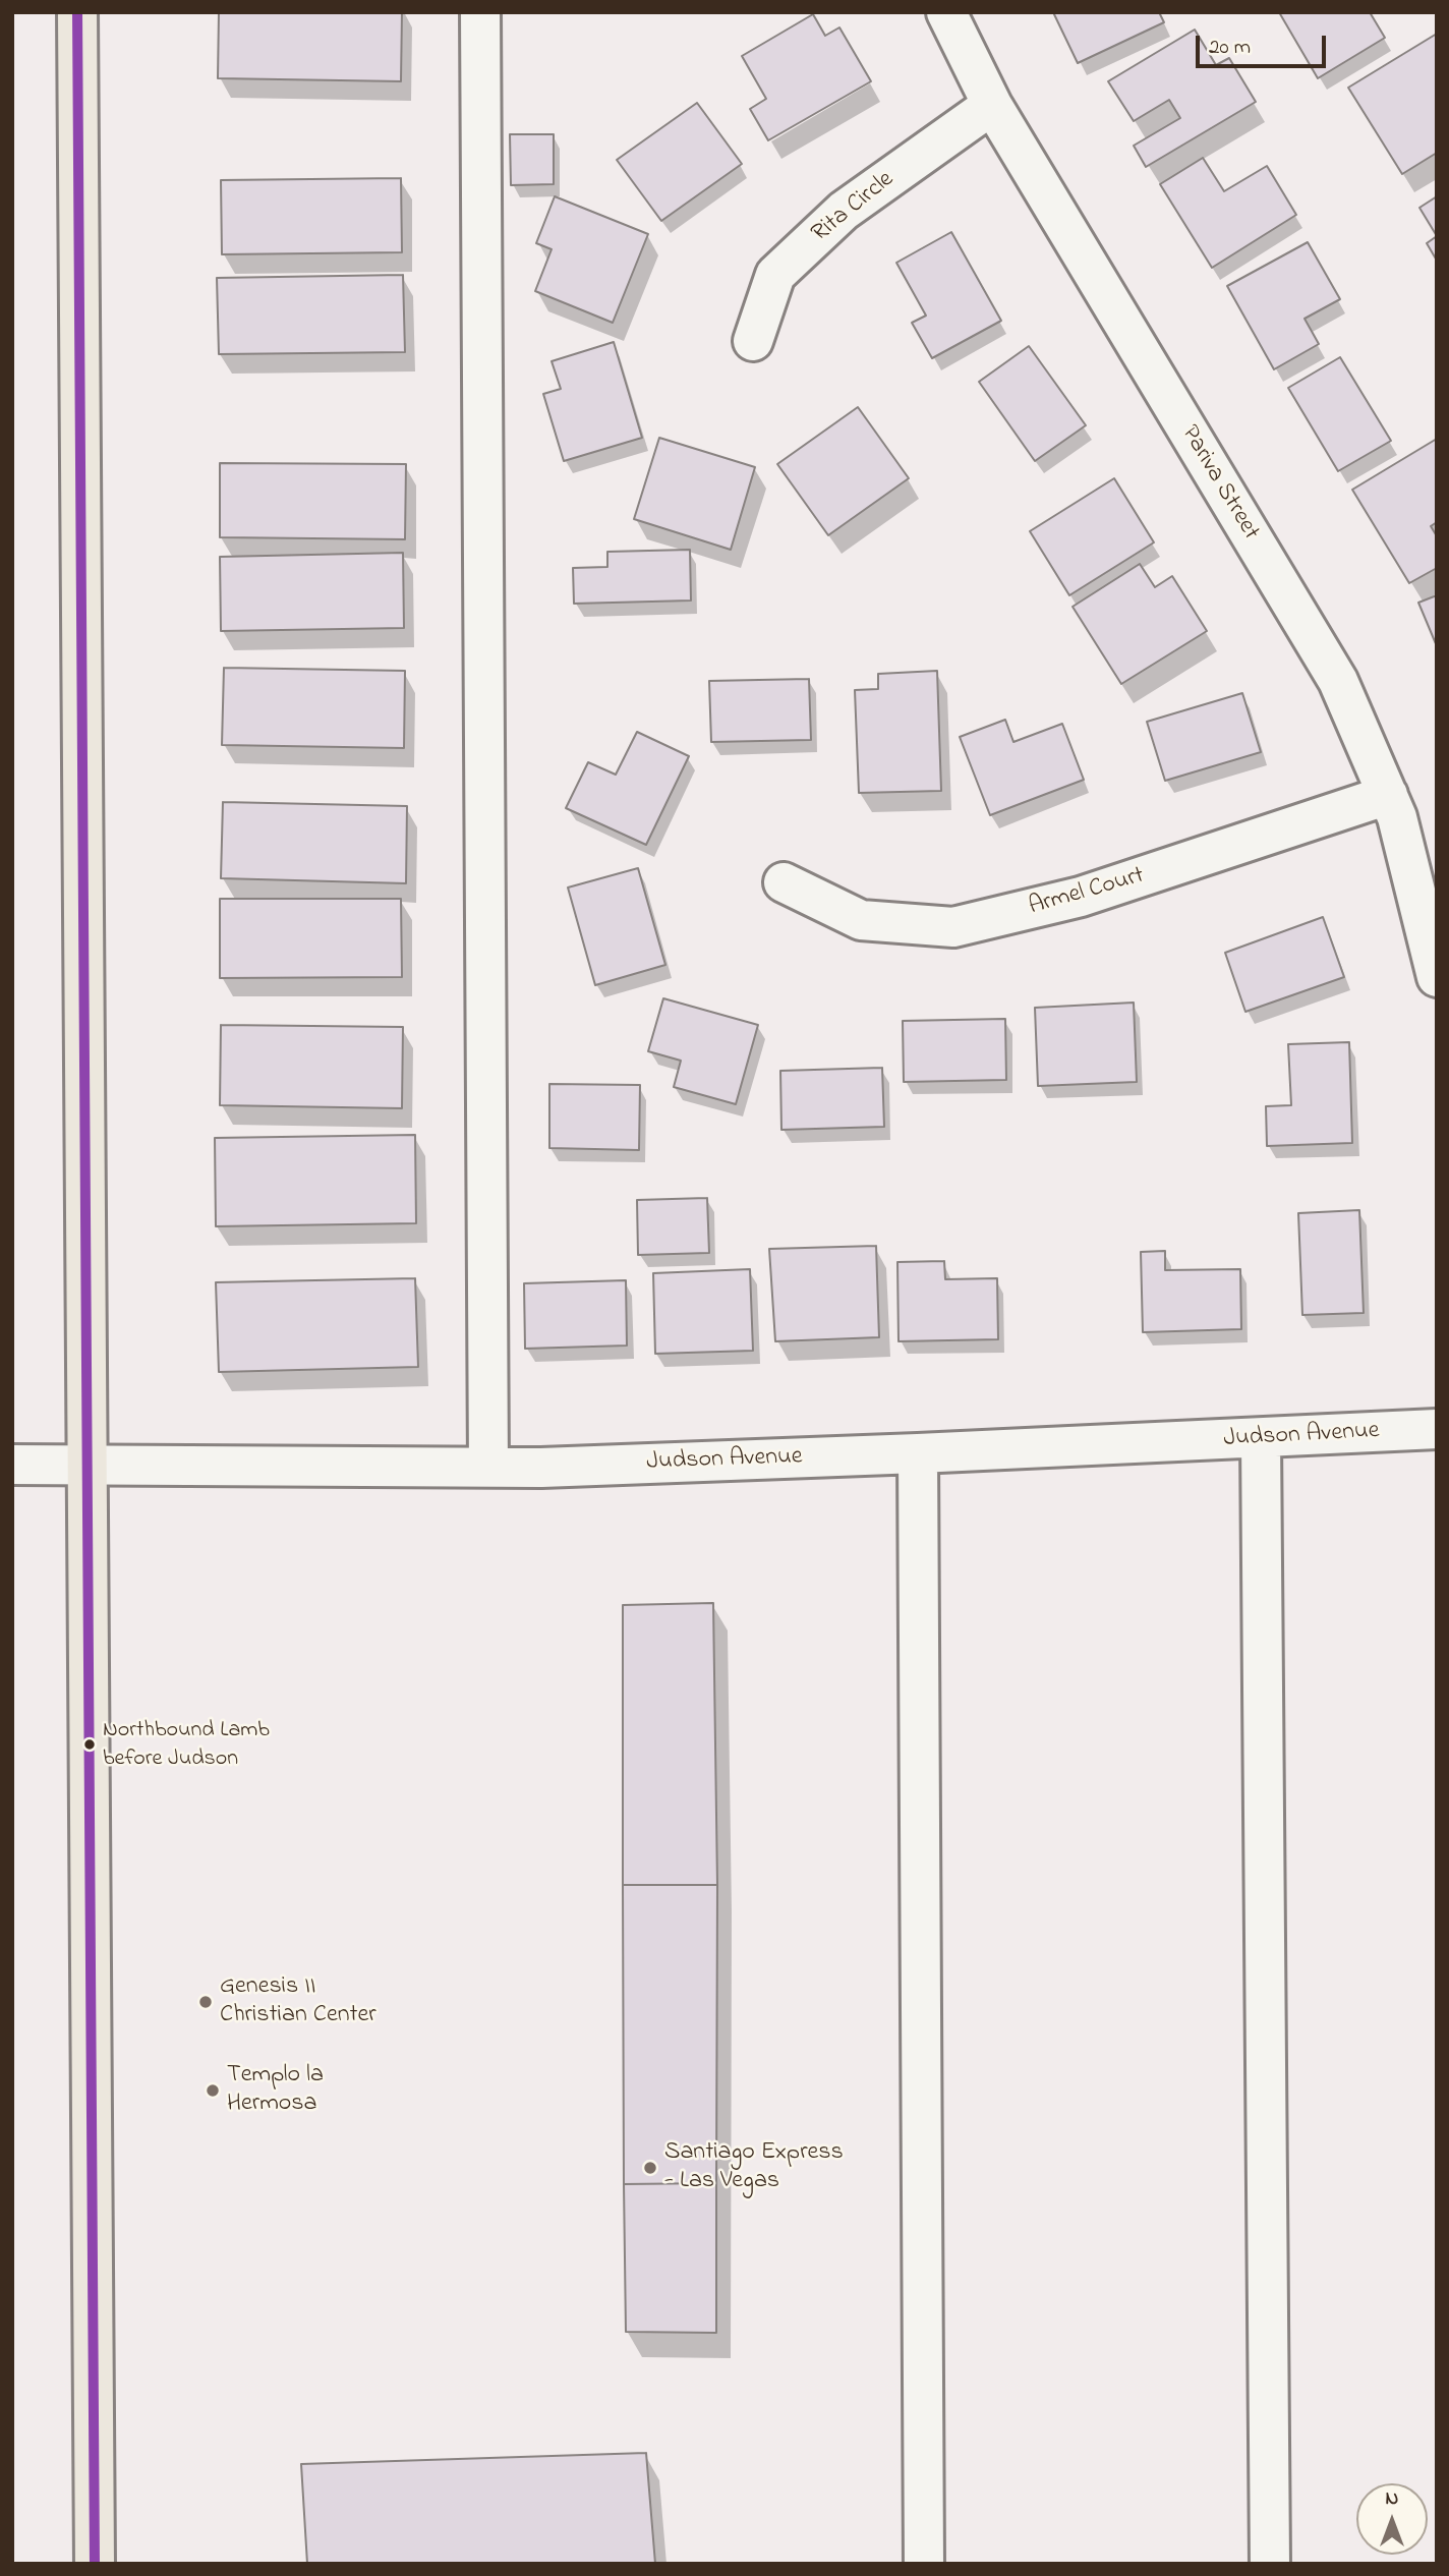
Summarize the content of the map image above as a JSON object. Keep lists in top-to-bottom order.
{
  "streets": {
    "street": [
      "Rita Circle",
      "Pariva Street",
      "Armel Court",
      "Judson Avenue"
    ]
  },
  "crossings": [
    ["Rita Circle", "Pariva Street"],
    ["Pariva Street", "Armel Court"]
  ],
  "places": [
    "Northbound Lamb before Judson",
    "Genesis II Christian Center",
    "Templo la Hermosa",
    "Santiago Express - Las Vegas"
  ],
  "scale_bar": "20 m",
  "north": "top"
}
